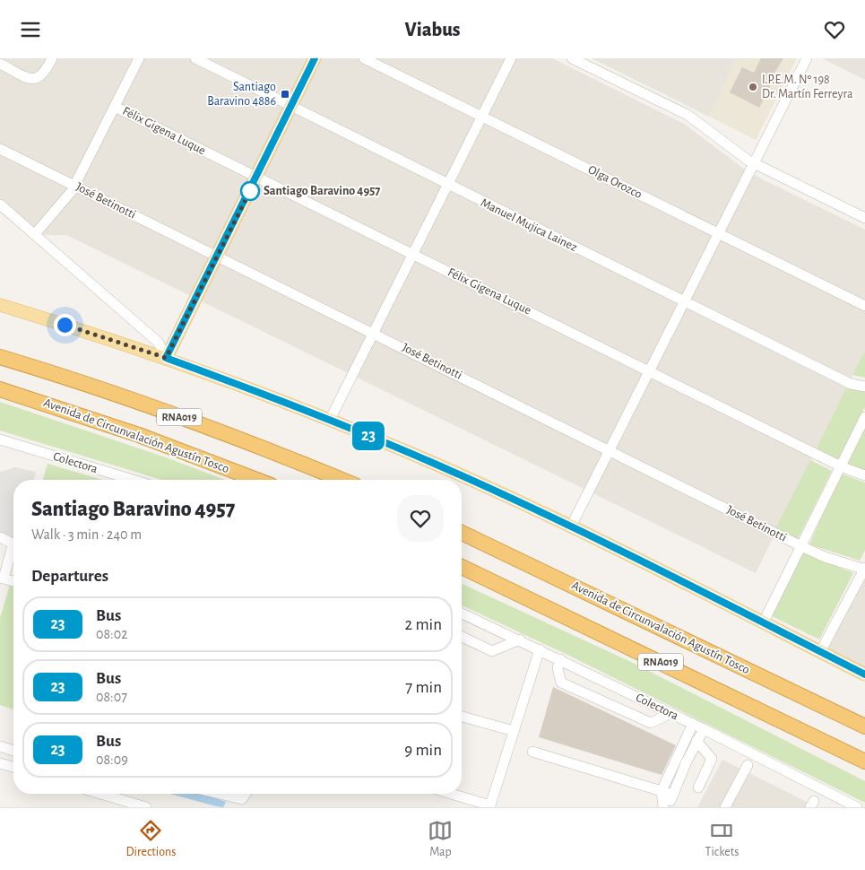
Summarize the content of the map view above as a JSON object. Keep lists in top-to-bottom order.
{
  "streets": {
    "highway": ["RNA019", "Avenida de Circunvalación Agustín Tosco"],
    "street": [
      "Félix Gigena Luque",
      "Olga Orozco",
      "José Betinotti",
      "Manuel Mujica Lainez",
      "Colectora"
    ]
  },
  "places": {
    "other": ["I.P.E.M. Nº 198 Dr. Martín Ferreyra", "Santiago Baravino 4957"],
    "transit": ["Santiago Baravino 4886"]
  },
  "lines": ["bus line 23"],
  "page": {
    "header": "Viabus",
    "on_map": "23",
    "heading": [
      ["Santiago Baravino 4957", "Walk · 3 min · 240 m"],
      "Departures"
    ],
    "list": [
      {
        "mark": "23",
        "name": "Bus",
        "note": "08:02",
        "value": "2 min"
      },
      {
        "mark": "23",
        "name": "Bus",
        "note": "08:07",
        "value": "7 min"
      },
      {
        "mark": "23",
        "name": "Bus",
        "note": "08:09",
        "value": "9 min"
      }
    ],
    "tabs": ["Directions", "Map", "Tickets"]
  }
}
